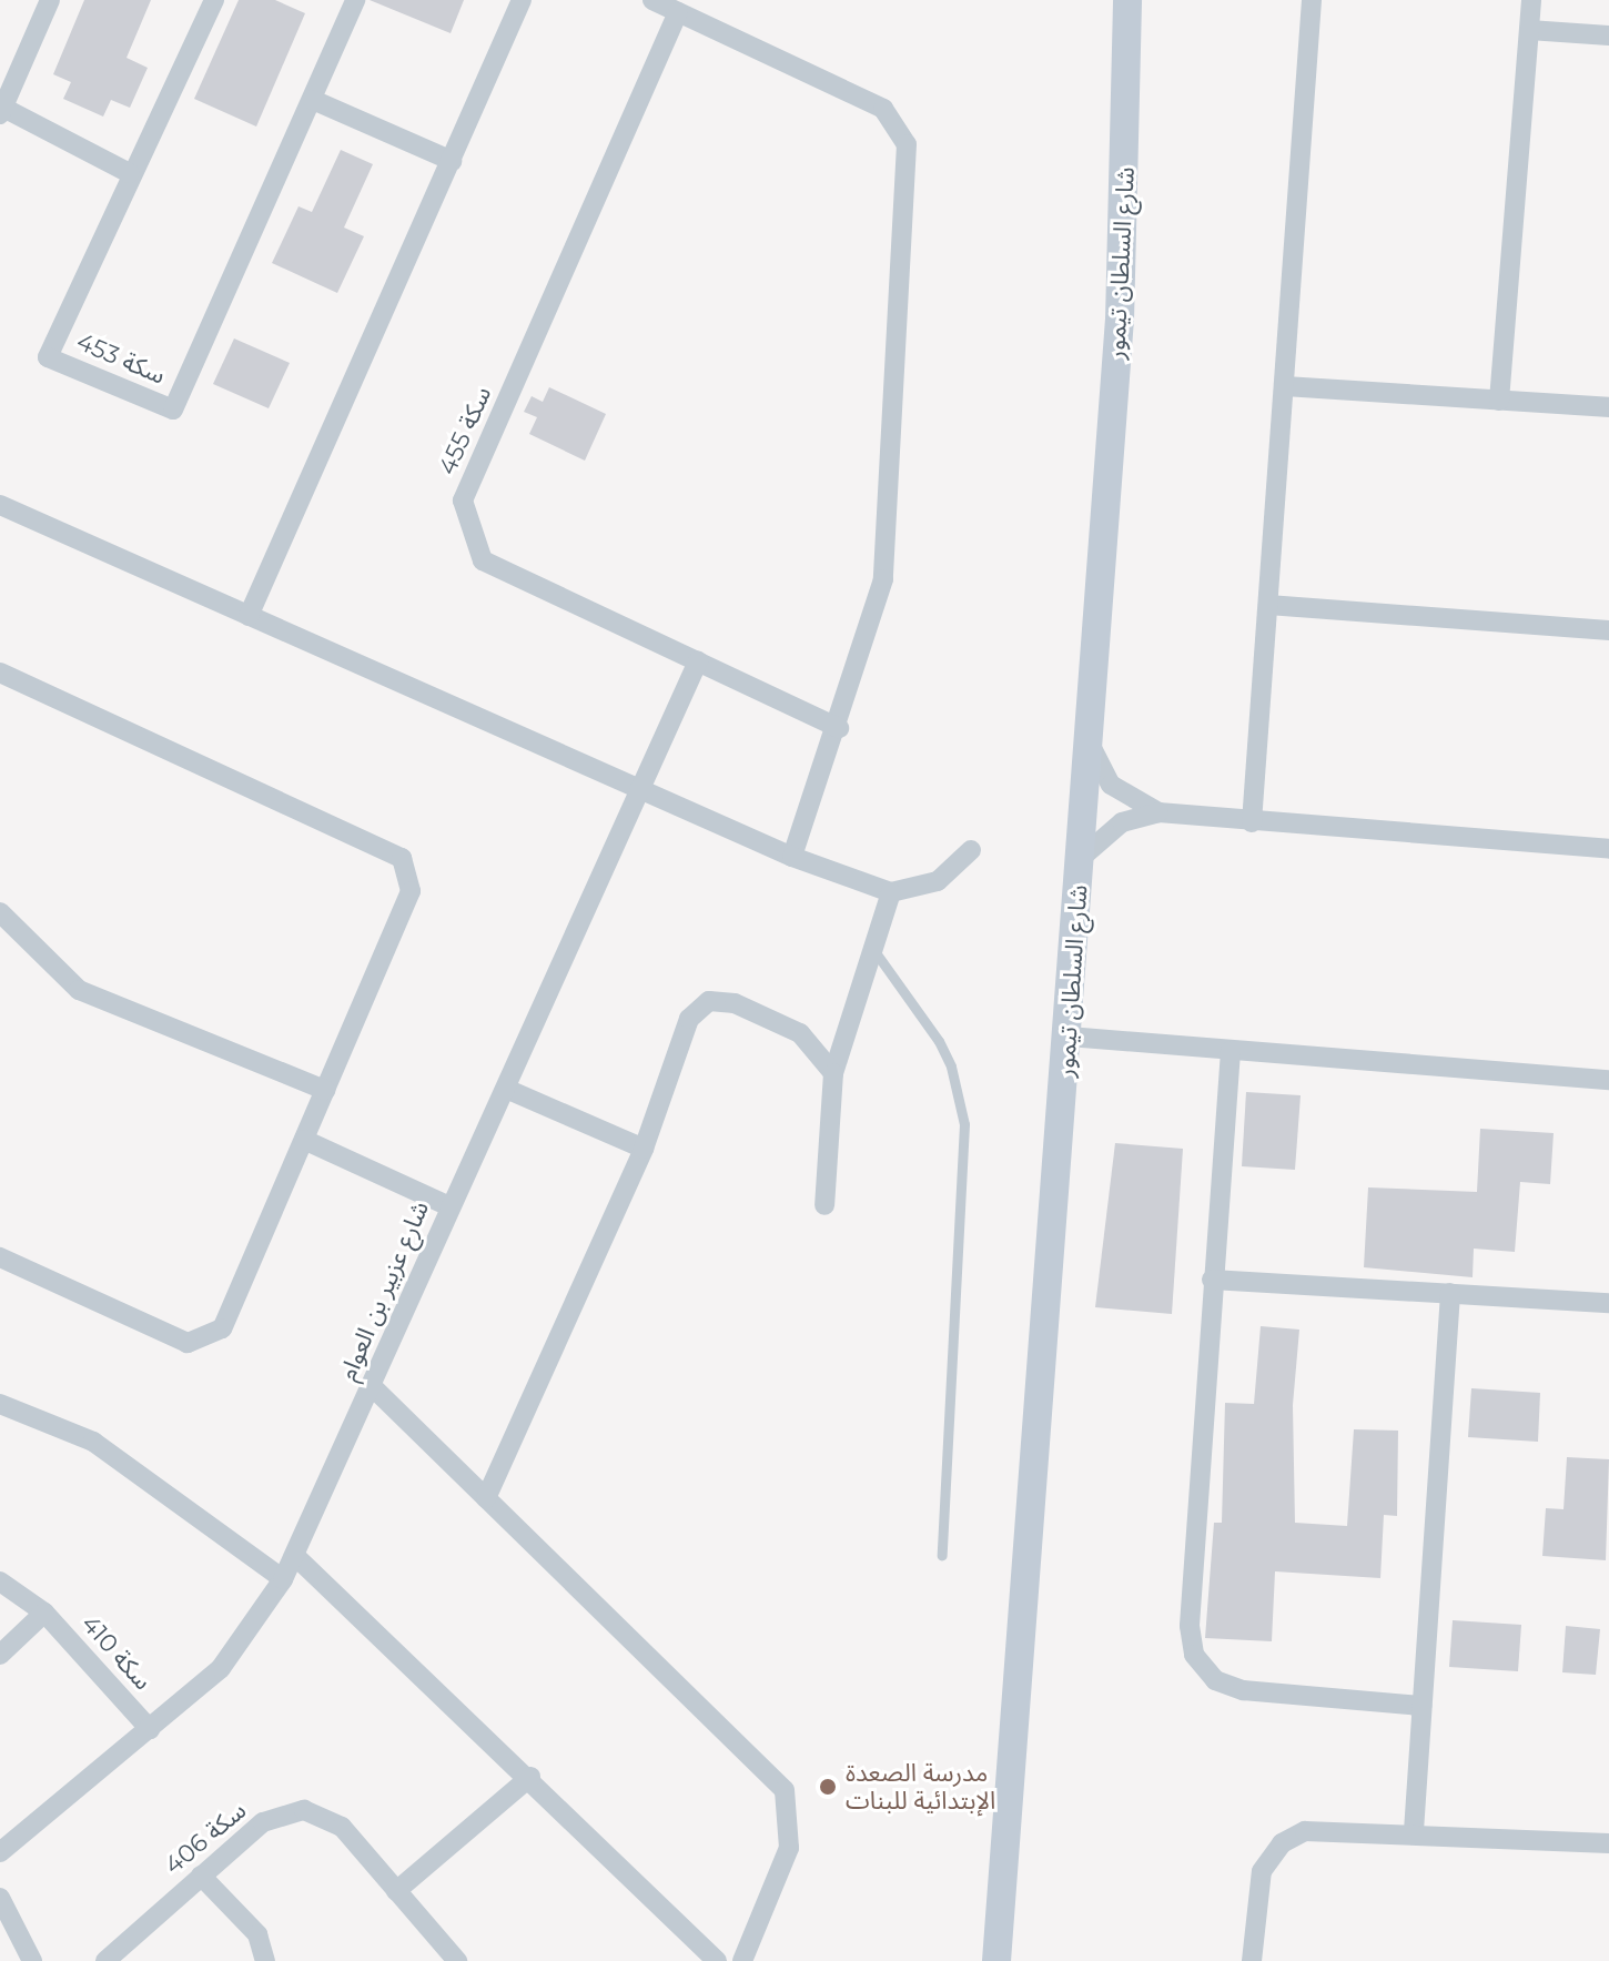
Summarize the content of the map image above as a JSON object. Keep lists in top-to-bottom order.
{
  "streets": {
    "main road": ["شارع السلطان تيمور"],
    "street": [
      "سكة 453",
      "سكة 455",
      "شارع عزبير بن العوام",
      "سكة 410",
      "سكة 406"
    ]
  },
  "crossings": [
    ["سكة 455", "شارع عزبير بن العوام"],
    ["شارع عزبير بن العوام", "سكة 410"]
  ],
  "places": ["مدرسة الصعدة الإبتدائية للبنات"]
}
